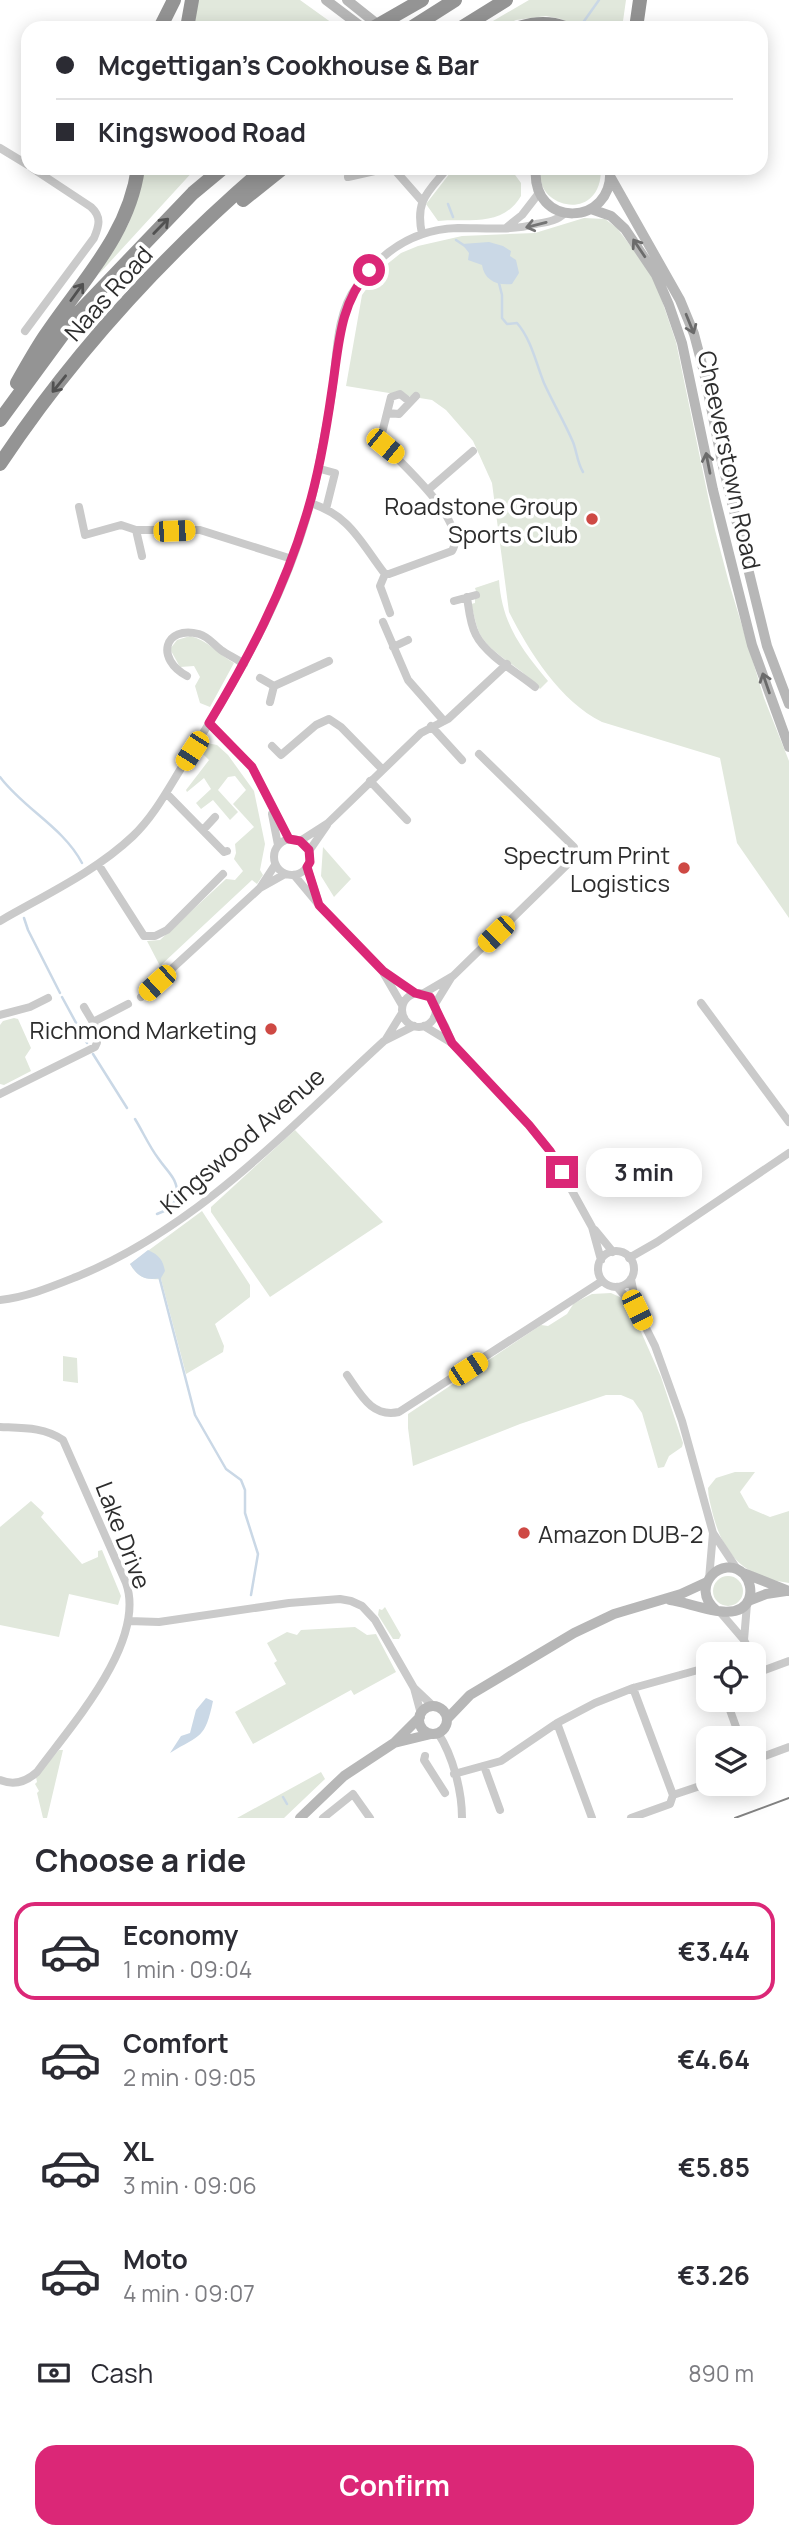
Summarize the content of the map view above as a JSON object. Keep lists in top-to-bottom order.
{
  "streets": {
    "highway": ["Naas Road"],
    "main road": ["Cheeverstown Road"],
    "street": ["Kingswood Avenue", "Lake Drive"]
  },
  "places": [
    "Roadstone Group Sports Club",
    "Spectrum Print Logistics",
    "Richmond Marketing",
    "Amazon DUB-2"
  ],
  "page": {
    "banner": ["Mcgettigan's Cookhouse & Bar", "Kingswood Road"],
    "bubble": "3 min",
    "heading": "Choose a ride",
    "list": [
      {
        "name": "Economy",
        "note": "1 min · 09:04",
        "value": "€3.44"
      },
      {
        "name": "Comfort",
        "note": "2 min · 09:05",
        "value": "€4.64"
      },
      {
        "name": "XL",
        "note": "3 min · 09:06",
        "value": "€5.85"
      },
      {
        "name": "Moto",
        "note": "4 min · 09:07",
        "value": "€3.26"
      }
    ],
    "pay": ["Cash", "890 m"],
    "buttons": "Confirm"
  }
}
